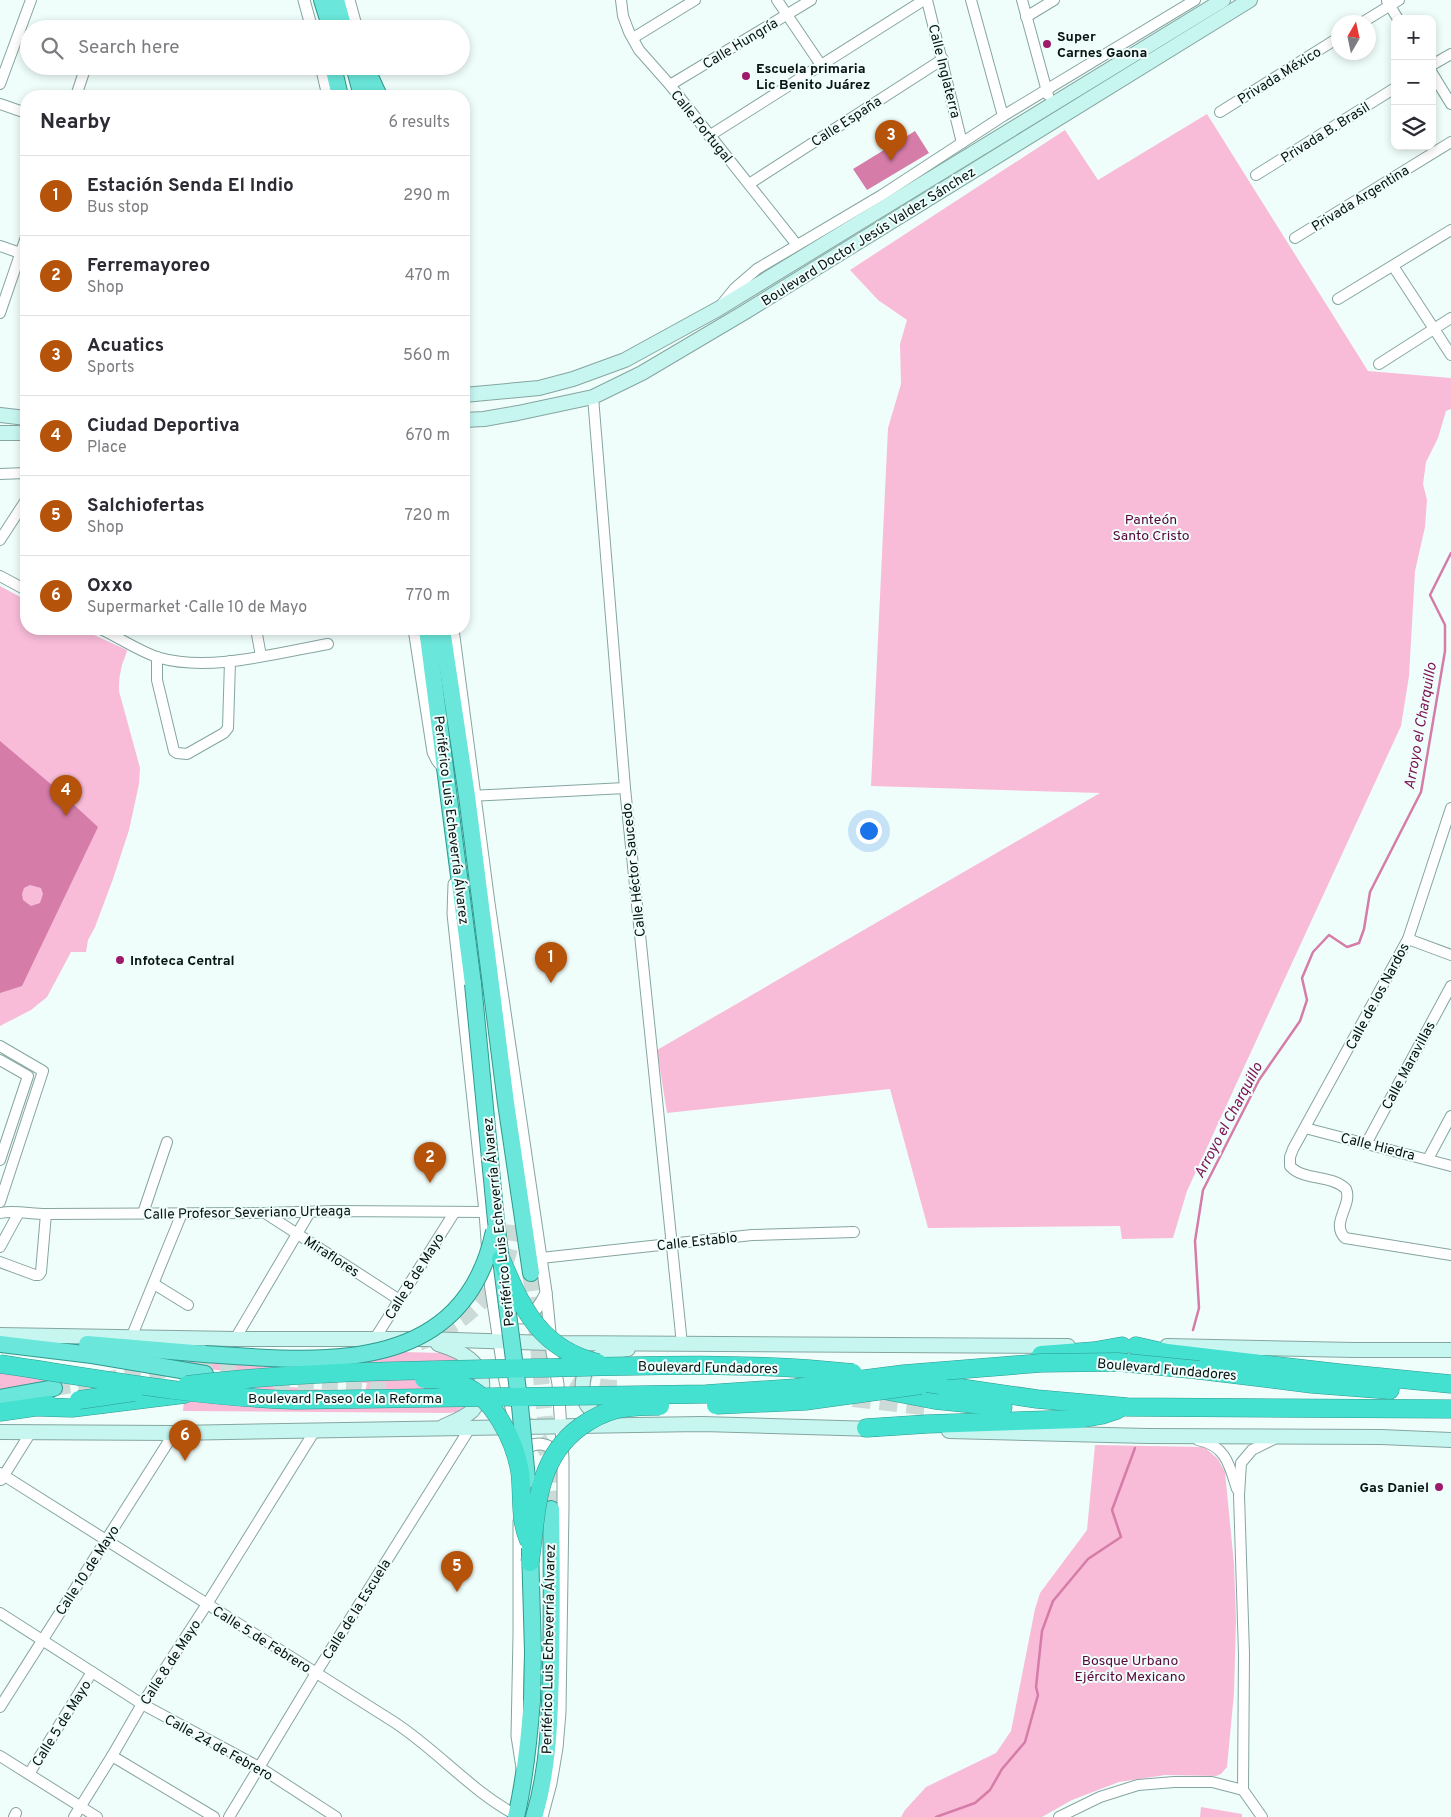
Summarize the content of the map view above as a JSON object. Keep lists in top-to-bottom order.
{
  "streets": {
    "highway": ["Periférico Luis Echeverría Álvarez", "Boulevard Fundadores", "Boulevard Paseo de la Reforma"],
    "main road": ["Boulevard Doctor Jesús Valdez Sánchez"],
    "street": [
      "Calle Hungría",
      "Calle Inglaterra",
      "Privada México",
      "Calle España",
      "Calle Portugal",
      "Privada B. Brasil",
      "Privada Argentina",
      "Calle Héctor Saucedo",
      "Calle de los Nardos",
      "Calle Maravillas",
      "Calle Hiedra",
      "Calle Profesor Severiano Urteaga",
      "Calle Establo",
      "Miraflores",
      "Calle 8 de Mayo",
      "Calle 10 de Mayo",
      "Calle de la Escuela",
      "Calle 5 de Febrero",
      "Calle 5 de Mayo",
      "Calle 24 de Febrero"
    ]
  },
  "crossings": [
    ["Calle Hungría", "Calle Portugal"],
    ["Calle Inglaterra", "Calle España"],
    ["Calle Inglaterra", "Boulevard Doctor Jesús Valdez Sánchez"],
    ["Calle España", "Calle Portugal"],
    ["Calle Portugal", "Boulevard Doctor Jesús Valdez Sánchez"],
    ["Boulevard Doctor Jesús Valdez Sánchez", "Calle Héctor Saucedo"],
    ["Periférico Luis Echeverría Álvarez", "Calle Profesor Severiano Urteaga"],
    ["Periférico Luis Echeverría Álvarez", "Calle 5 de Febrero"],
    ["Calle Héctor Saucedo", "Calle Establo"],
    ["Calle de los Nardos", "Calle Hiedra"],
    ["Calle Maravillas", "Calle Hiedra"],
    ["Calle Profesor Severiano Urteaga", "Miraflores"],
    ["Calle Profesor Severiano Urteaga", "Calle 8 de Mayo"],
    ["Miraflores", "Calle 8 de Mayo"],
    ["Calle 8 de Mayo", "Calle 5 de Febrero"],
    ["Calle 8 de Mayo", "Calle 24 de Febrero"],
    ["Boulevard Fundadores", "Boulevard Paseo de la Reforma"],
    ["Calle 10 de Mayo", "Calle 5 de Febrero"],
    ["Calle 10 de Mayo", "Calle 24 de Febrero"],
    ["Calle de la Escuela", "Calle 5 de Febrero"],
    ["Calle de la Escuela", "Calle 24 de Febrero"],
    ["Calle 5 de Mayo", "Calle 24 de Febrero"]
  ],
  "water": ["Arroyo el Charquillo"],
  "parks": ["Panteón Santo Cristo", "Bosque Urbano Ejército Mexicano"],
  "places": [
    "Super Carnes Gaona",
    "Escuela primaria Lic Benito Juárez",
    "Infoteca Central",
    "Gas Daniel"
  ],
  "north": "top",
  "page": {
    "map_buttons": ["+", "−"],
    "search": "Search here",
    "heading": ["Nearby", "6 results"],
    "pins": [
      "3",
      "4",
      "1",
      "2",
      "6",
      "5"
    ],
    "list": [
      {
        "mark": "1",
        "name": "Estación Senda El Indio",
        "note": "Bus stop",
        "value": "290 m"
      },
      {
        "mark": "2",
        "name": "Ferremayoreo",
        "note": "Shop",
        "value": "470 m"
      },
      {
        "mark": "3",
        "name": "Acuatics",
        "note": "Sports",
        "value": "560 m"
      },
      {
        "mark": "4",
        "name": "Ciudad Deportiva",
        "note": "Place",
        "value": "670 m"
      },
      {
        "mark": "5",
        "name": "Salchiofertas",
        "note": "Shop",
        "value": "720 m"
      },
      {
        "mark": "6",
        "name": "Oxxo",
        "note": "Supermarket · Calle 10 de Mayo",
        "value": "770 m"
      }
    ]
  }
}
